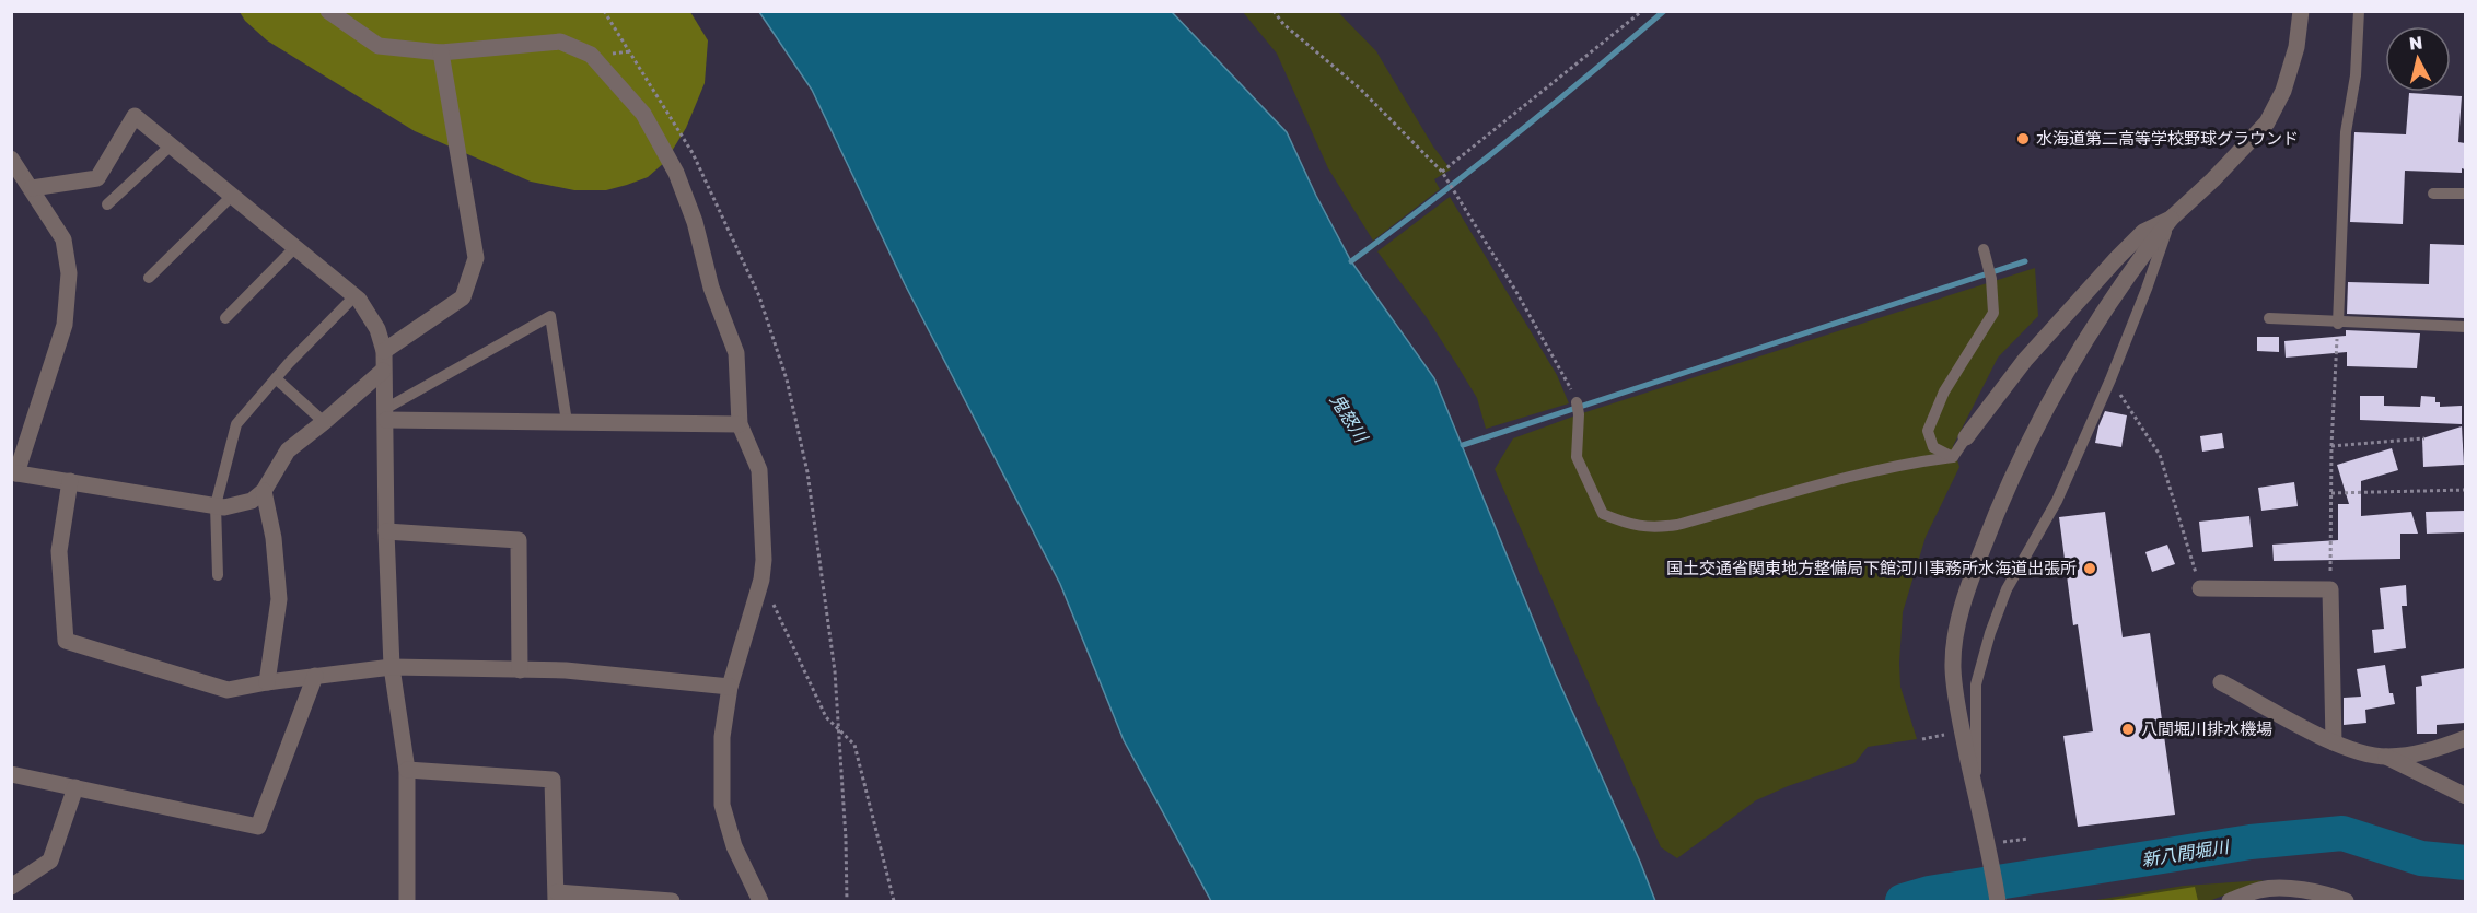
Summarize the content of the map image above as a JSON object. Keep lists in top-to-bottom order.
{
  "water": ["鬼怒川", "新八間堀川"],
  "places": ["水海道第二高等学校野球グラウンド", "国土交通省関東地方整備局下館河川事務所水海道出張所", "八間堀川排水機場"],
  "north": "top"
}
